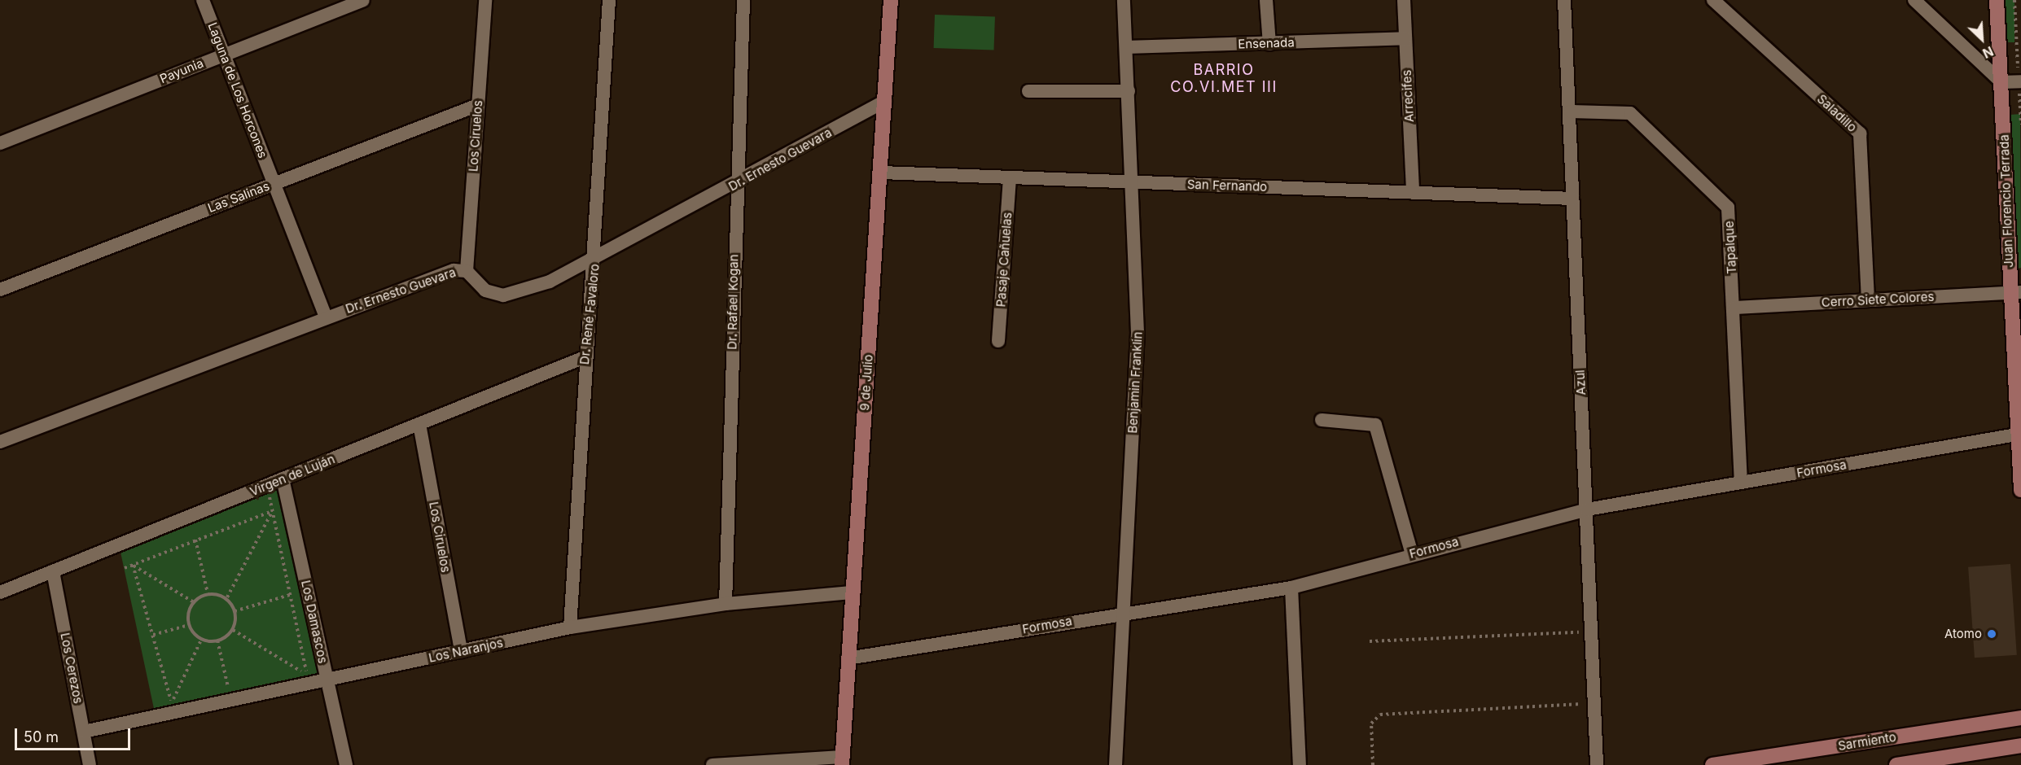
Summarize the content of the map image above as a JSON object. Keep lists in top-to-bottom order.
{
  "streets": {
    "street": [
      "Ensenada",
      "Payunia",
      "Laguna de Los Horcones",
      "Arrecifes",
      "Saladillo",
      "Los Ciruelos",
      "Dr. Ernesto Guevara",
      "San Fernando",
      "Las Salinas",
      "Juan Florencio Terrada",
      "Tapalque",
      "Pasaje Cañuelas",
      "Cerro Siete Colores",
      "Dr. Rafael Kogan",
      "Dr. René Favaloro",
      "9 de Julio",
      "Benjamin Franklin",
      "Azul",
      "Formosa",
      "Virgen de Luján",
      "Los Damascos",
      "Los Naranjos",
      "Los Cerezos",
      "Sarmiento"
    ]
  },
  "crossings": [
    ["Ensenada", "Arrecifes"],
    ["Ensenada", "Benjamin Franklin"],
    ["Payunia", "Laguna de Los Horcones"],
    ["Laguna de Los Horcones", "Dr. Ernesto Guevara"],
    ["Laguna de Los Horcones", "Las Salinas"],
    ["Arrecifes", "San Fernando"],
    ["Saladillo", "Cerro Siete Colores"],
    ["Los Ciruelos", "Dr. Ernesto Guevara"],
    ["Los Ciruelos", "Las Salinas"],
    ["Los Ciruelos", "Virgen de Luján"],
    ["Los Ciruelos", "Los Naranjos"],
    ["Dr. Ernesto Guevara", "Dr. Rafael Kogan"],
    ["Dr. Ernesto Guevara", "Dr. René Favaloro"],
    ["Dr. Ernesto Guevara", "9 de Julio"],
    ["San Fernando", "Pasaje Cañuelas"],
    ["San Fernando", "9 de Julio"],
    ["San Fernando", "Benjamin Franklin"],
    ["San Fernando", "Azul"],
    ["Juan Florencio Terrada", "Cerro Siete Colores"],
    ["Juan Florencio Terrada", "Formosa"],
    ["Tapalque", "Cerro Siete Colores"],
    ["Tapalque", "Azul"],
    ["Tapalque", "Formosa"],
    ["Dr. Rafael Kogan", "Los Naranjos"],
    ["Dr. René Favaloro", "Virgen de Luján"],
    ["Dr. René Favaloro", "Los Naranjos"],
    ["9 de Julio", "Formosa"],
    ["9 de Julio", "Los Naranjos"],
    ["Benjamin Franklin", "Formosa"],
    ["Azul", "Formosa"],
    ["Virgen de Luján", "Los Damascos"],
    ["Virgen de Luján", "Los Cerezos"],
    ["Los Damascos", "Los Naranjos"],
    ["Los Naranjos", "Los Cerezos"]
  ],
  "districts": ["BARRIO CO.VI.MET III"],
  "places": ["Atomo"],
  "scale_bar": "50 m",
  "north": "bottom right"
}
